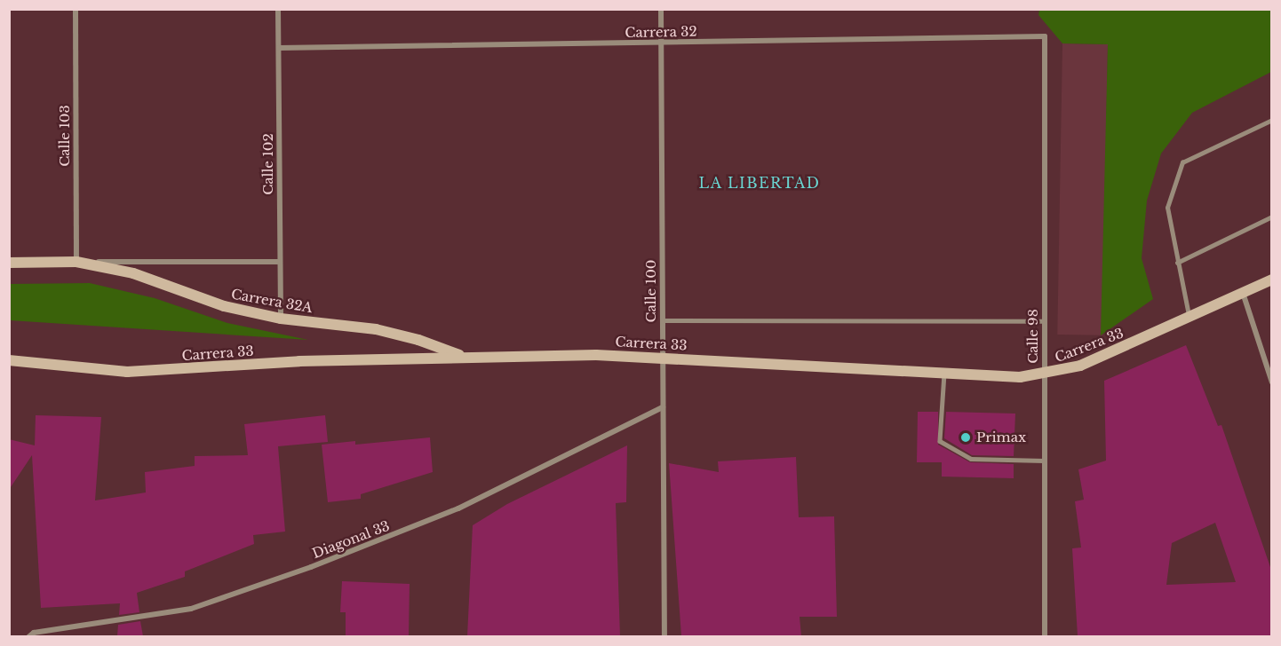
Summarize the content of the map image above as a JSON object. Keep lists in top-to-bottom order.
{
  "streets": {
    "main road": ["Carrera 32A", "Carrera 33"],
    "street": [
      "Carrera 32",
      "Calle 103",
      "Calle 102",
      "Calle 100",
      "Calle 98",
      "Diagonal 33"
    ]
  },
  "crossings": [
    ["Carrera 32", "Calle 102"],
    ["Carrera 32", "Calle 100"],
    ["Carrera 32", "Calle 98"],
    ["Calle 103", "Carrera 32A"],
    ["Calle 102", "Carrera 32A"],
    ["Calle 100", "Carrera 33"],
    ["Calle 100", "Diagonal 33"],
    ["Carrera 32A", "Carrera 33"],
    ["Calle 98", "Carrera 33"]
  ],
  "districts": ["LA LIBERTAD"],
  "places": ["Primax"]
}
